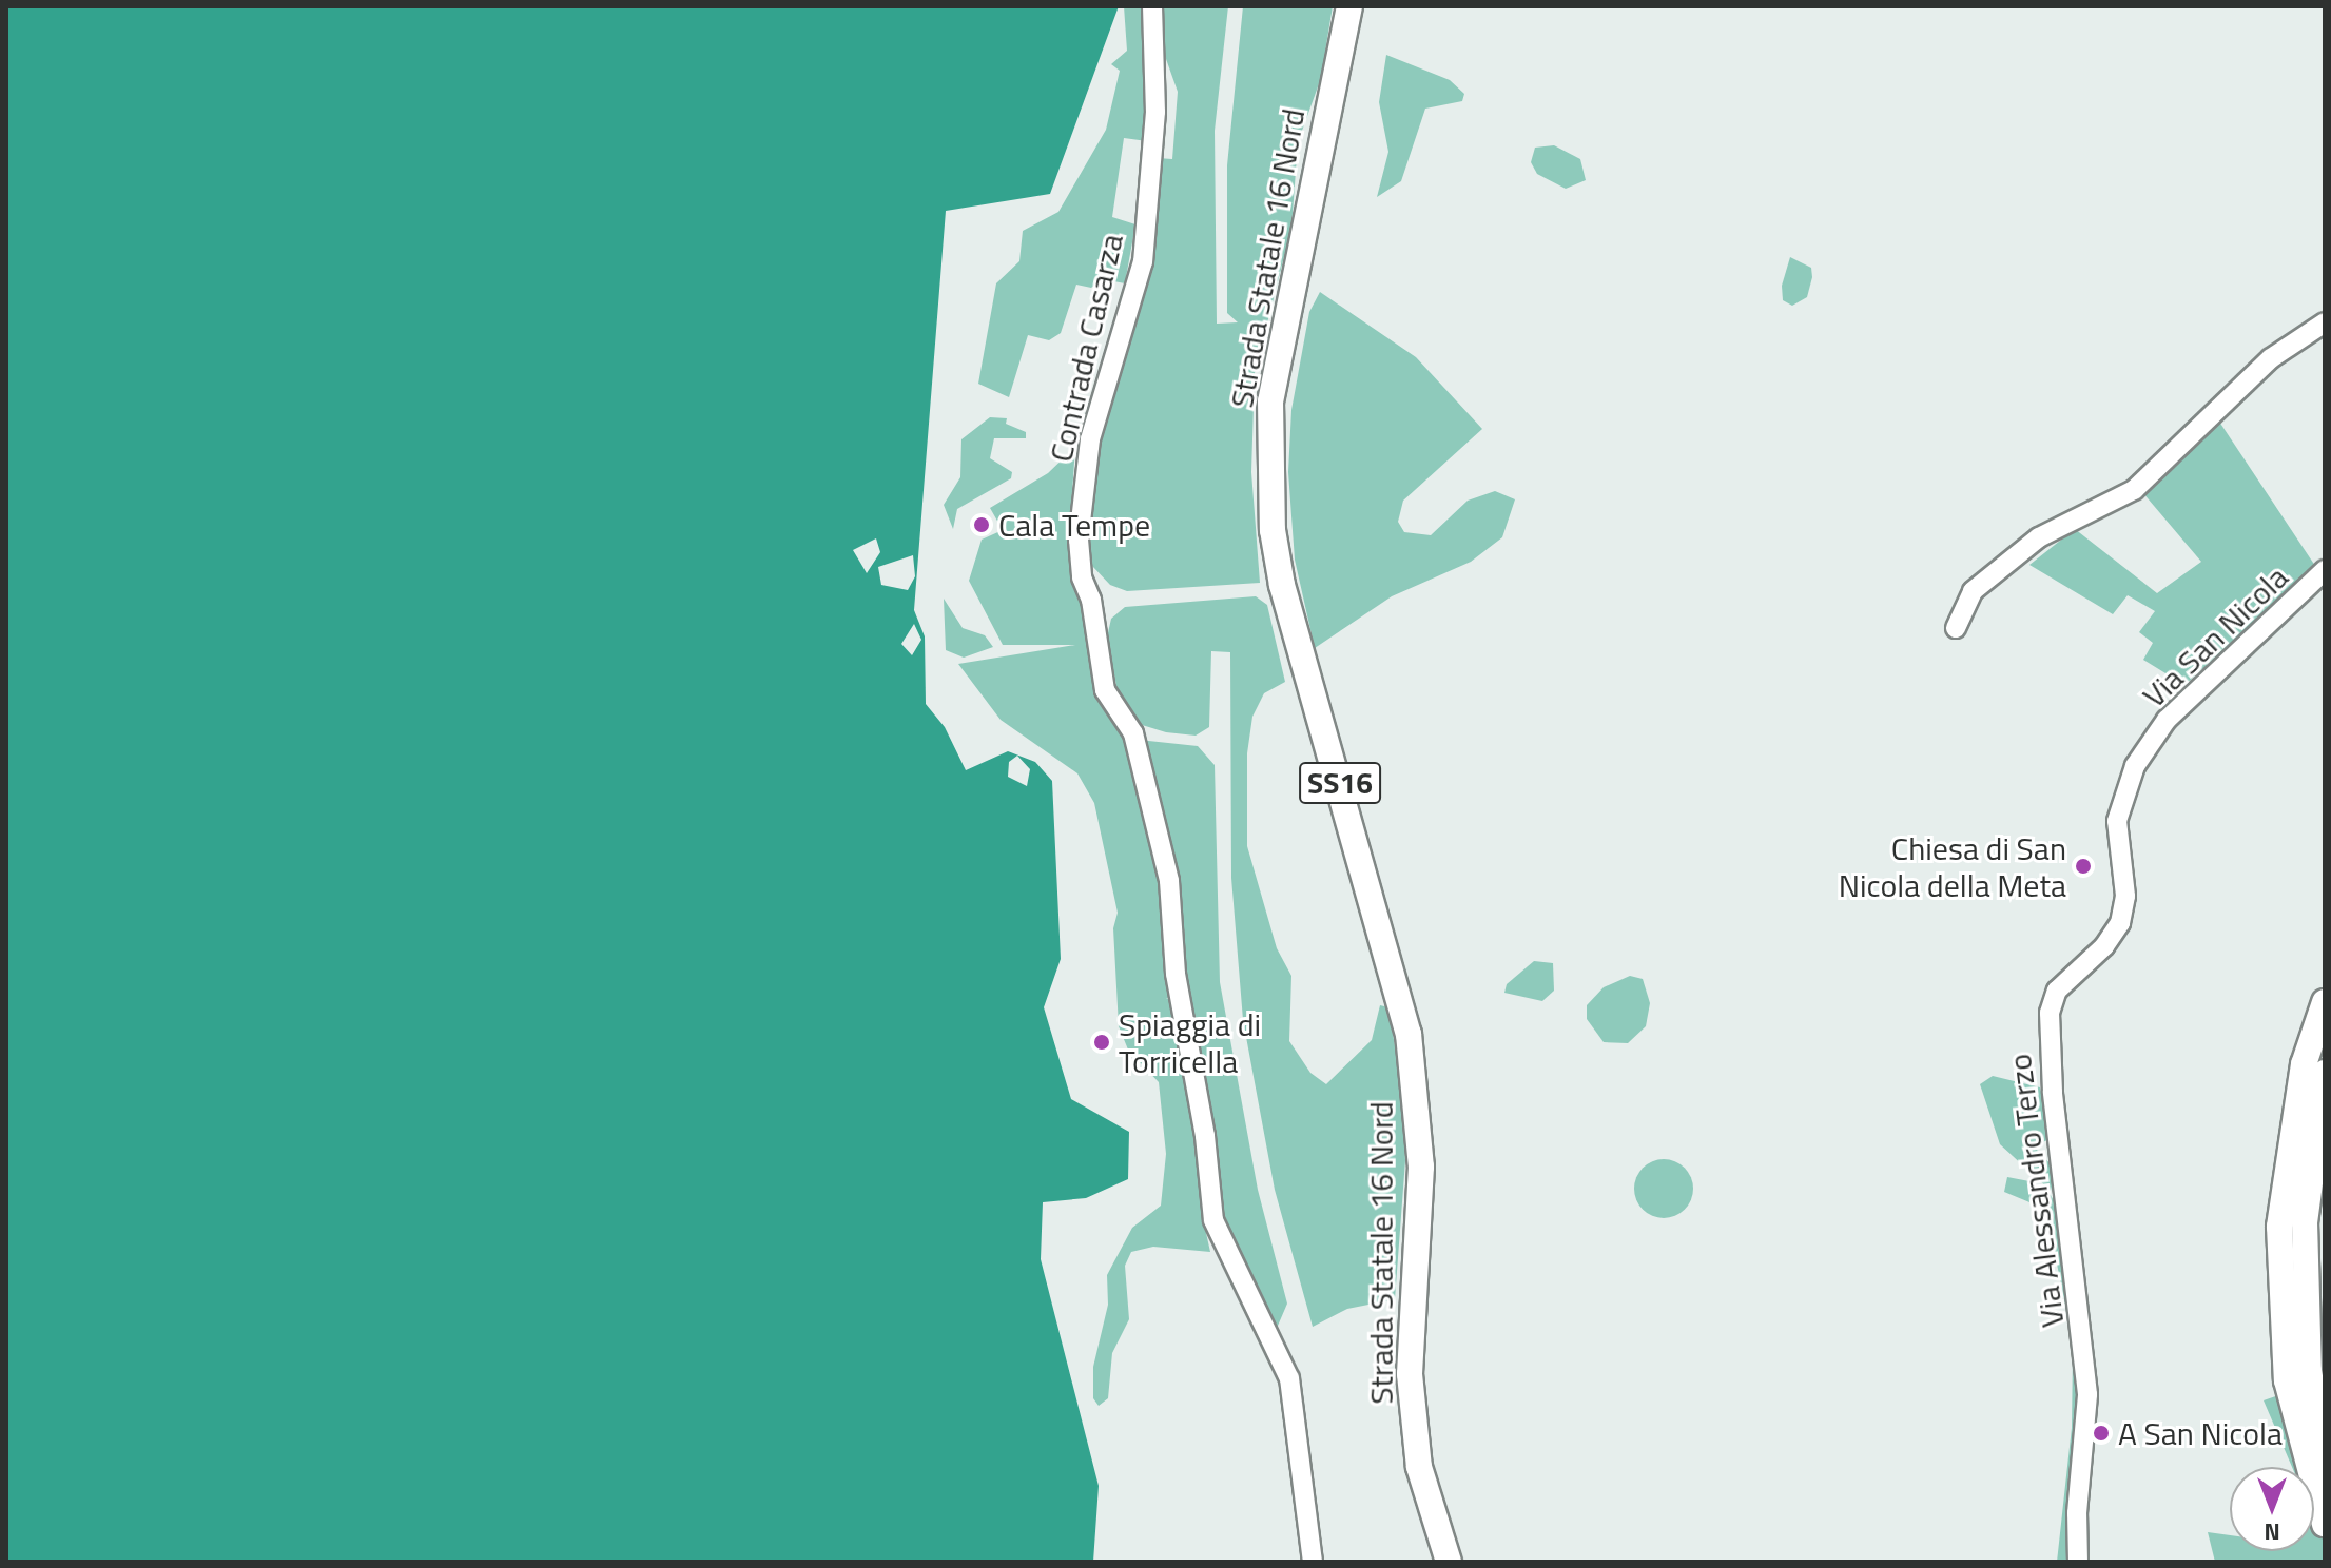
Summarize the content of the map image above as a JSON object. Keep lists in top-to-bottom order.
{
  "streets": {
    "main road": ["Strada Statale 16 Nord", "SS16"],
    "street": ["Contrada Casarza", "Via San Nicola", "Via Alessandro Terzo"]
  },
  "crossings": [
    ["Via San Nicola", "Via Alessandro Terzo"]
  ],
  "places": [
    "Cala Tempe",
    "Chiesa di San Nicola della Meta",
    "Spiaggia di Torricella",
    "A San Nicola"
  ],
  "north": "bottom"
}
